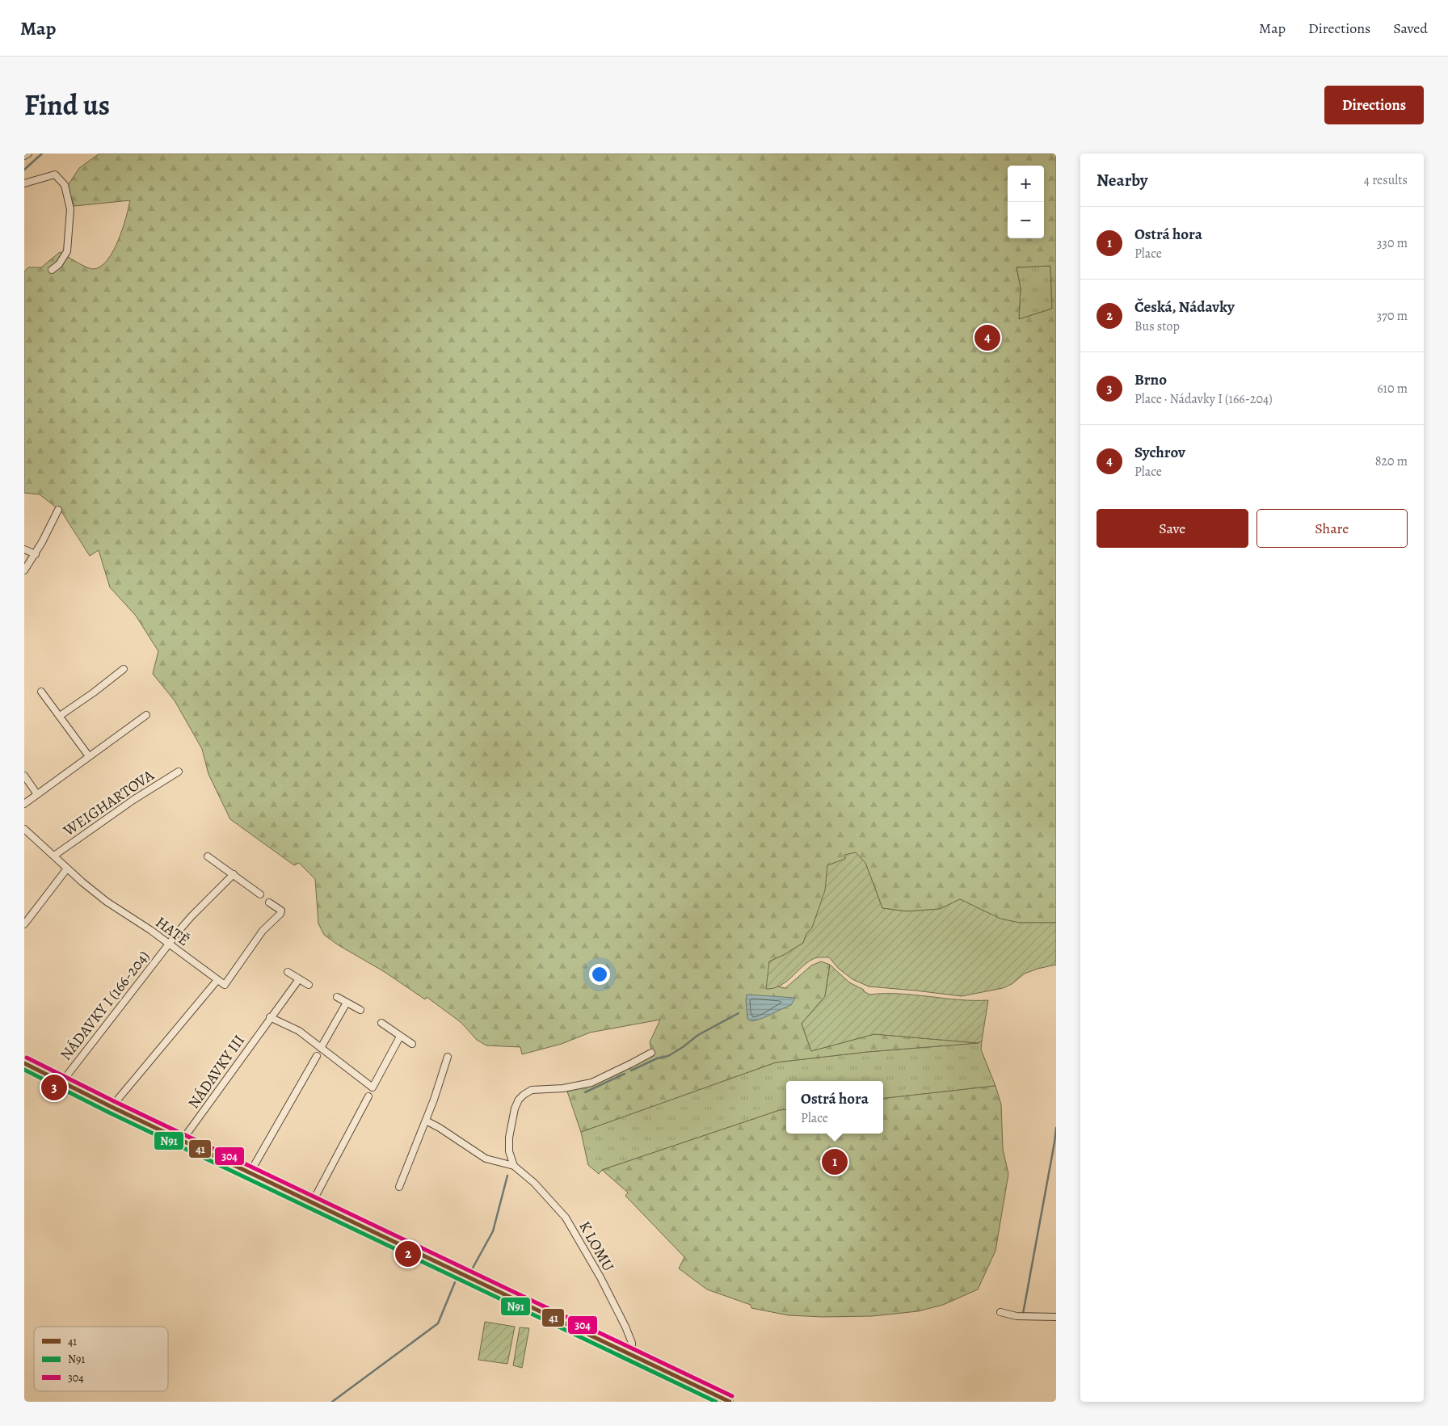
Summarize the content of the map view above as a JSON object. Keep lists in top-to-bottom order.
{
  "streets": {
    "street": [
      "WEIGHARTOVA",
      "HATĚ",
      "NÁDAVKY I (166-204)",
      "NÁDAVKY III",
      "K LOMU"
    ]
  },
  "crossings": [
    ["WEIGHARTOVA", "HATĚ"],
    ["HATĚ", "NÁDAVKY I (166-204)"]
  ],
  "lines": ["transit line 304", "transit line 41", "transit line N91"],
  "legend": ["41", "N91", "304"],
  "page": {
    "header": "Map",
    "nav": ["Map", "Directions", "Saved"],
    "title": "Find us",
    "buttons": [
      "Directions",
      ["Save", "Share"]
    ],
    "heading": ["Nearby", "4 results"],
    "map_buttons": ["+", "−"],
    "list": [
      {
        "mark": "1",
        "name": "Ostrá hora",
        "note": "Place",
        "value": "330 m"
      },
      {
        "mark": "2",
        "name": "Česká, Nádavky",
        "note": "Bus stop",
        "value": "370 m"
      },
      {
        "mark": "3",
        "name": "Brno",
        "note": "Place · Nádavky I (166-204)",
        "value": "610 m"
      },
      {
        "mark": "4",
        "name": "Sychrov",
        "note": "Place",
        "value": "820 m"
      }
    ],
    "pins": [
      "4",
      "3",
      "1",
      "2"
    ],
    "popup": ["Ostrá hora", "Place"]
  }
}
